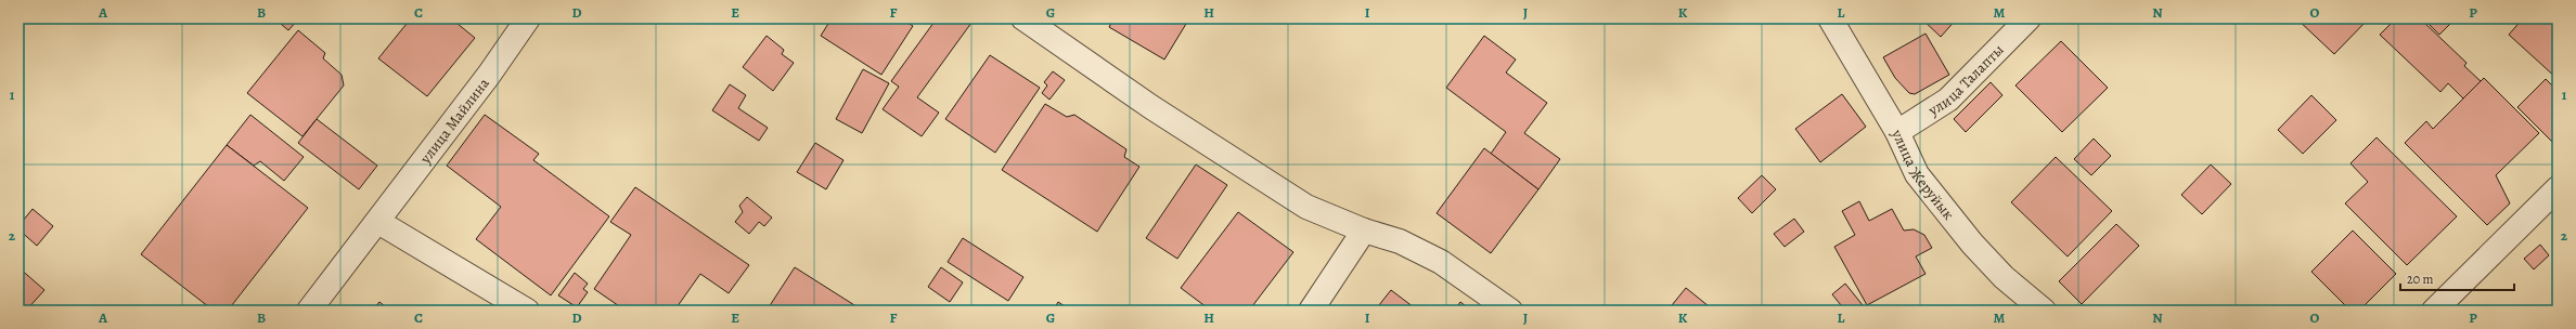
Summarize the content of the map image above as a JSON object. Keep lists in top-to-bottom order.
{
  "streets": {
    "street": ["улица Талапты", "улица Майлина", "улица Жеруйык"]
  },
  "crossings": [
    ["улица Талапты", "улица Жеруйык"]
  ],
  "scale_bar": "20 m",
  "grid": {
    "columns": [
      "A",
      "B",
      "C",
      "D",
      "E",
      "F",
      "G",
      "H",
      "I",
      "J",
      "K",
      "L",
      "M",
      "N",
      "O",
      "P"
    ],
    "rows": ["1", "2"]
  }
}
